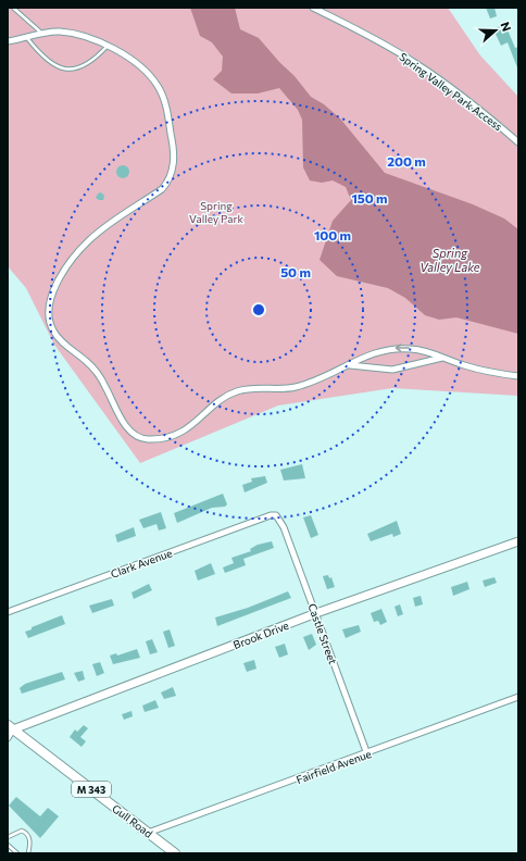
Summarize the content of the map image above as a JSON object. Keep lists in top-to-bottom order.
{
  "streets": {
    "main road": ["M 343", "Gull Road"],
    "street": [
      "Spring Valley Park Access",
      "Clark Avenue",
      "Castle Street",
      "Brook Drive",
      "Fairfield Avenue"
    ]
  },
  "crossings": [
    ["Clark Avenue", "Castle Street"],
    ["Castle Street", "Brook Drive"],
    ["Castle Street", "Fairfield Avenue"],
    ["Brook Drive", "Gull Road"],
    ["Fairfield Avenue", "Gull Road"]
  ],
  "water": ["Spring Valley Lake"],
  "parks": ["Spring Valley Park"],
  "north": "right",
  "rings": [
    "200 m",
    "150 m",
    "100 m",
    "50 m"
  ]
}
